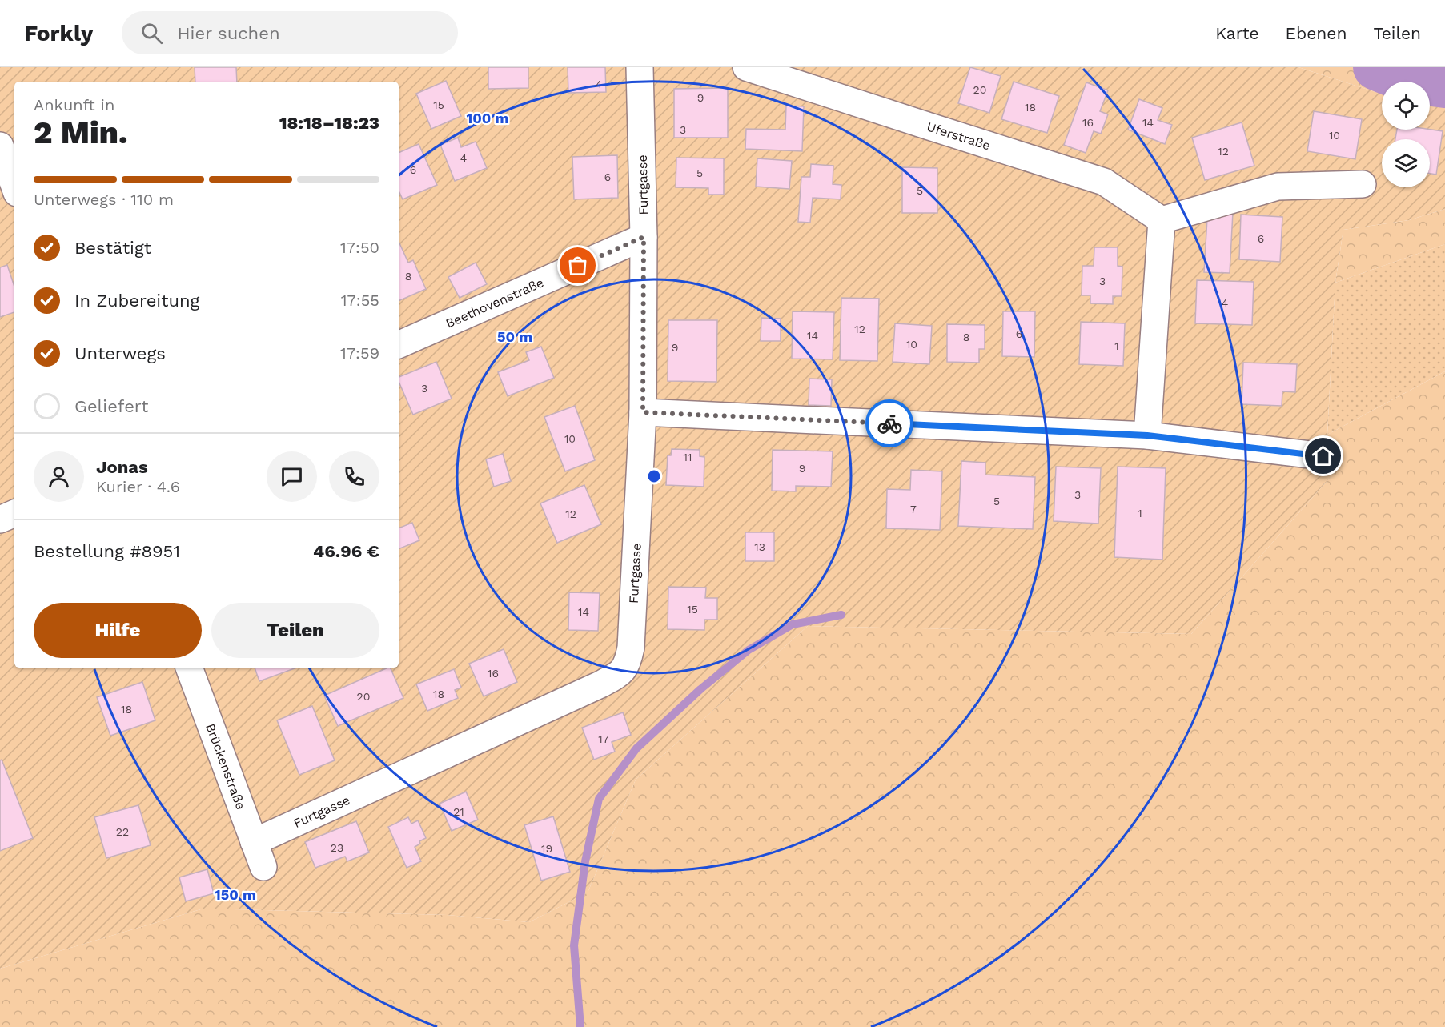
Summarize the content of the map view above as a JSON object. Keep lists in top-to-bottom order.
{
  "streets": {
    "street": [
      "Uferstraße",
      "Furtgasse",
      "Beethovenstraße",
      "Brückenstraße"
    ]
  },
  "crossings": [
    ["Furtgasse", "Beethovenstraße"],
    ["Furtgasse", "Brückenstraße"]
  ],
  "house_numbers": [
    "4",
    "20",
    "9",
    "15",
    "18",
    "16",
    "14",
    "3",
    "10",
    "12",
    "4",
    "6",
    "5",
    "6",
    "5",
    "6",
    "8",
    "3",
    "4",
    "12",
    "6",
    "14",
    "8",
    "10",
    "1",
    "9",
    "3",
    "10",
    "11",
    "9",
    "3",
    "5",
    "7",
    "1",
    "12",
    "13",
    "15",
    "14",
    "16",
    "18",
    "20",
    "18",
    "17",
    "21",
    "22",
    "23",
    "19"
  ],
  "page": {
    "header": "Forkly",
    "search": "Hier suchen",
    "nav": ["Karte", "Ebenen", "Teilen"],
    "heading": ["2 Min.", "Ankunft in", "18:18–18:23"],
    "panel": [
      "Jonas",
      "Kurier · 4.6",
      "Bestellung #8951",
      "46.96 €"
    ],
    "bar": "Unterwegs · 110 m",
    "list": [
      ["Bestätigt", "17:50"],
      ["In Zubereitung", "17:55"],
      ["Unterwegs", "17:59"],
      "Geliefert"
    ],
    "buttons": ["Hilfe", "Teilen"]
  },
  "rings": ["100 m", "50 m", "150 m"]
}
